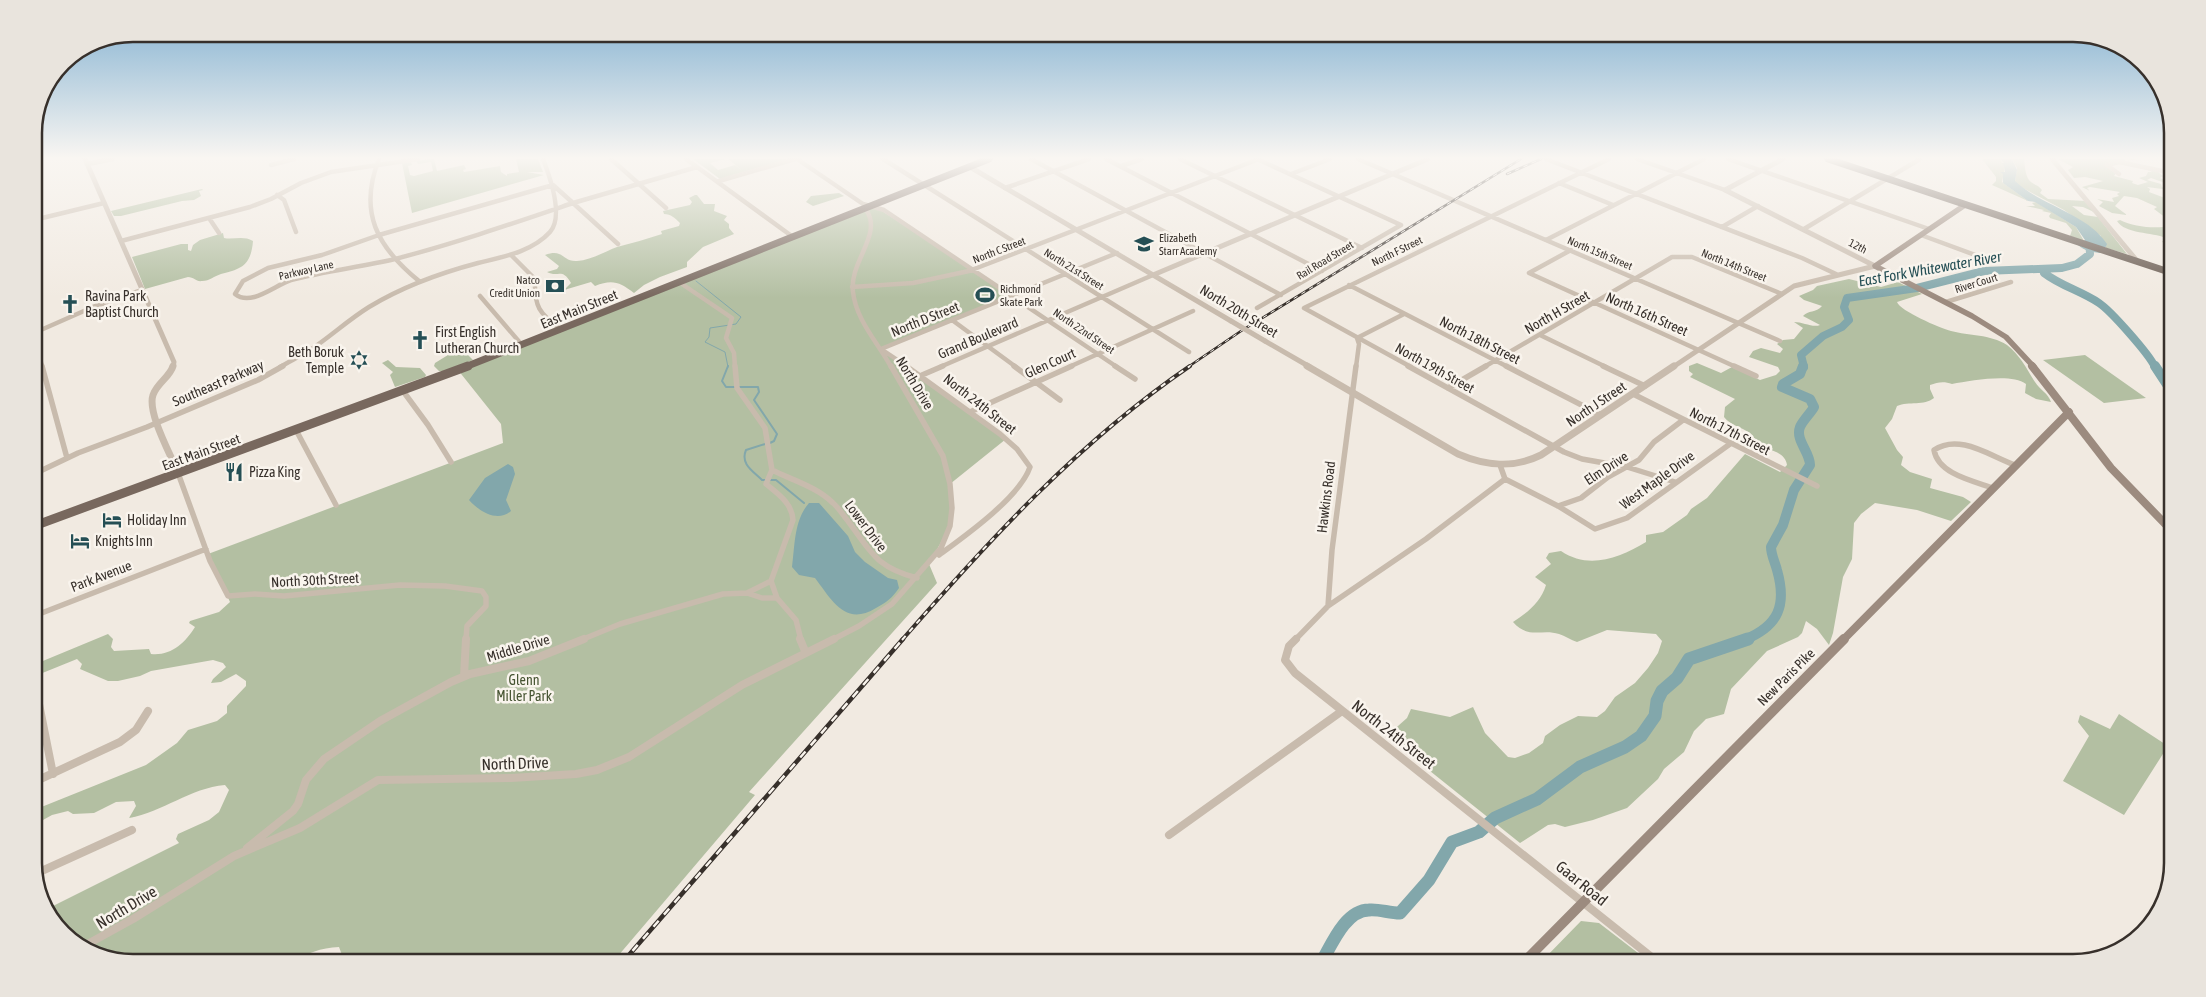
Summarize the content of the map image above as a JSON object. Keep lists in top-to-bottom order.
{
  "streets": {
    "main road": ["East Main Street", "North J Street", "New Paris Pike"],
    "street": [
      "12th",
      "North C Street",
      "North F Street",
      "North 15th Street",
      "Rail Road Street",
      "North 14th Street",
      "North 21st Street",
      "Parkway Lane",
      "River Court",
      "North 20th Street",
      "North H Street",
      "North 16th Street",
      "North D Street",
      "North 22nd Street",
      "Grand Boulevard",
      "North 18th Street",
      "Glen Court",
      "North 19th Street",
      "Southeast Parkway",
      "North Drive",
      "North 24th Street",
      "North 17th Street",
      "Elm Drive",
      "West Maple Drive",
      "Hawkins Road",
      "Lower Drive",
      "Park Avenue",
      "North 30th Street",
      "Middle Drive",
      "Gaar Road"
    ]
  },
  "crossings": [
    ["12th", "North J Street"],
    ["North C Street", "North 21st Street"],
    ["North C Street", "North 20th Street"],
    ["North C Street", "North 22nd Street"],
    ["North C Street", "North Drive"],
    ["North F Street", "North 15th Street"],
    ["North F Street", "North 18th Street"],
    ["North F Street", "North 19th Street"],
    ["North 15th Street", "North H Street"],
    ["North 15th Street", "North 16th Street"],
    ["North 15th Street", "North J Street"],
    ["North 14th Street", "North H Street"],
    ["North 14th Street", "North J Street"],
    ["North 21st Street", "North D Street"],
    ["North 21st Street", "Grand Boulevard"],
    ["North 21st Street", "Glen Court"],
    ["East Main Street", "North 22nd Street"],
    ["East Main Street", "North Drive"],
    ["East Main Street", "North 30th Street"],
    ["North 20th Street", "North D Street"],
    ["North 20th Street", "Grand Boulevard"],
    ["North 20th Street", "North J Street"],
    ["North 20th Street", "Hawkins Road"],
    ["North H Street", "North 16th Street"],
    ["North H Street", "North 18th Street"],
    ["North H Street", "North 19th Street"],
    ["North 16th Street", "North J Street"],
    ["North D Street", "North 22nd Street"],
    ["North D Street", "North Drive"],
    ["North D Street", "North 24th Street"],
    ["North 22nd Street", "Grand Boulevard"],
    ["North 22nd Street", "Glen Court"],
    ["North 22nd Street", "North Drive"],
    ["Grand Boulevard", "North 24th Street"],
    ["North 18th Street", "North J Street"],
    ["Glen Court", "North 24th Street"],
    ["North 19th Street", "North J Street"],
    ["North 19th Street", "Elm Drive"],
    ["North 19th Street", "West Maple Drive"],
    ["North 19th Street", "Hawkins Road"],
    ["North Drive", "North 24th Street"],
    ["North Drive", "Lower Drive"],
    ["North Drive", "Middle Drive"],
    ["North 24th Street", "Hawkins Road"],
    ["North 24th Street", "Gaar Road"],
    ["North J Street", "North 17th Street"],
    ["North 17th Street", "Elm Drive"],
    ["North 17th Street", "West Maple Drive"],
    ["Elm Drive", "West Maple Drive"],
    ["Park Avenue", "North 30th Street"],
    ["North 30th Street", "Middle Drive"],
    ["New Paris Pike", "Gaar Road"]
  ],
  "water": ["East Fork Whitewater River"],
  "parks": ["Glenn Miller Park"],
  "places": {
    "school or university": ["Elizabeth Starr Academy"],
    "bank": ["Natco Credit Union"],
    "sports": ["Richmond Skate Park"],
    "church": ["Ravina Park Baptist Church", "First English Lutheran Church"],
    "synagogue": ["Beth Boruk Temple"],
    "restaurant": ["Pizza King"],
    "hotel": ["Holiday Inn", "Knights Inn"]
  }
}
